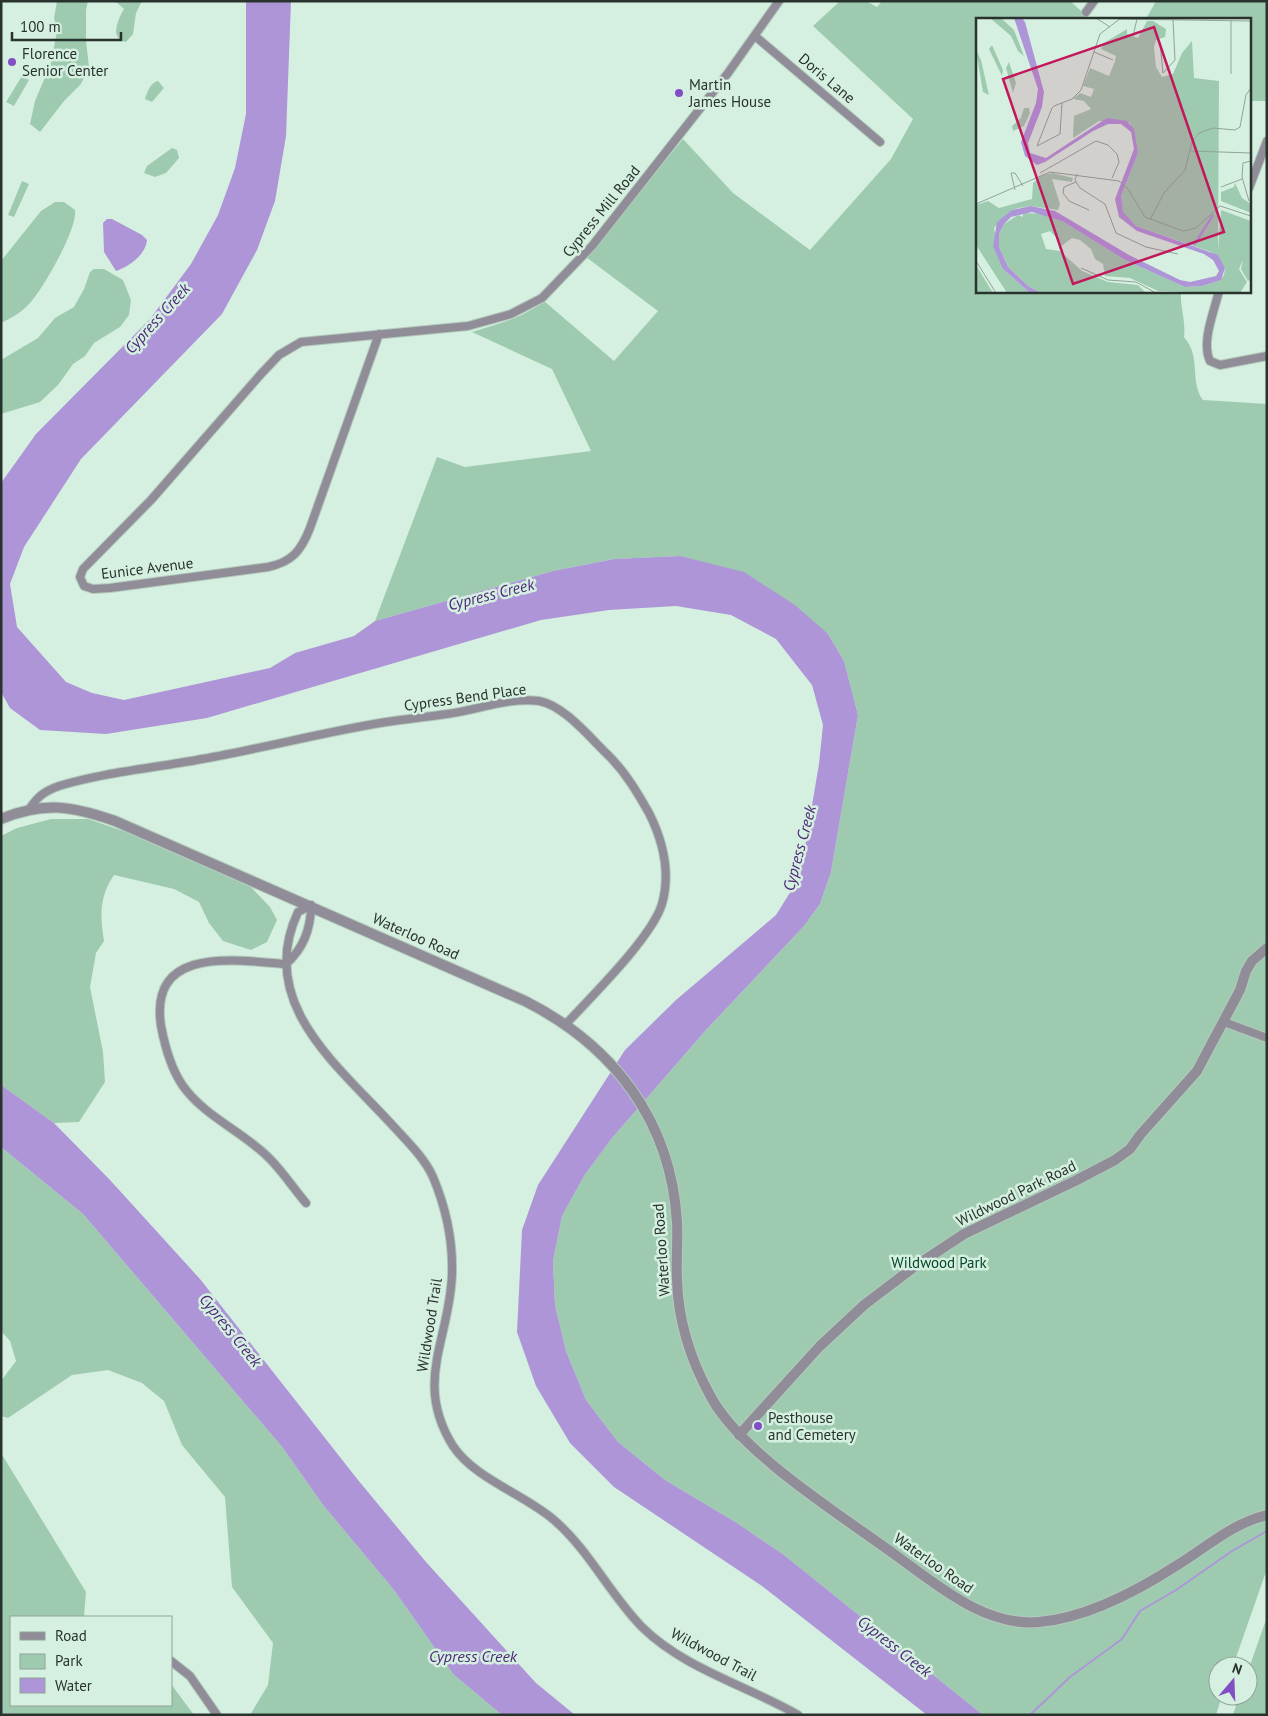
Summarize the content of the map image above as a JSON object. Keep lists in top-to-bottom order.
{
  "streets": {
    "street": [
      "Doris Lane",
      "Cypress Mill Road",
      "Eunice Avenue",
      "Cypress Bend Place",
      "Waterloo Road",
      "Wildwood Park Road",
      "Wildwood Trail"
    ]
  },
  "crossings": [
    ["Doris Lane", "Cypress Mill Road"],
    ["Cypress Mill Road", "Eunice Avenue"],
    ["Cypress Bend Place", "Waterloo Road"],
    ["Waterloo Road", "Wildwood Park Road"],
    ["Waterloo Road", "Wildwood Trail"]
  ],
  "water": ["Cypress Creek"],
  "parks": ["Wildwood Park"],
  "places": ["Florence Senior Center", "Martin James House", "Pesthouse and Cemetery"],
  "legend": ["Road", "Park", "Water"],
  "scale_bar": "100 m",
  "north": "top"
}
